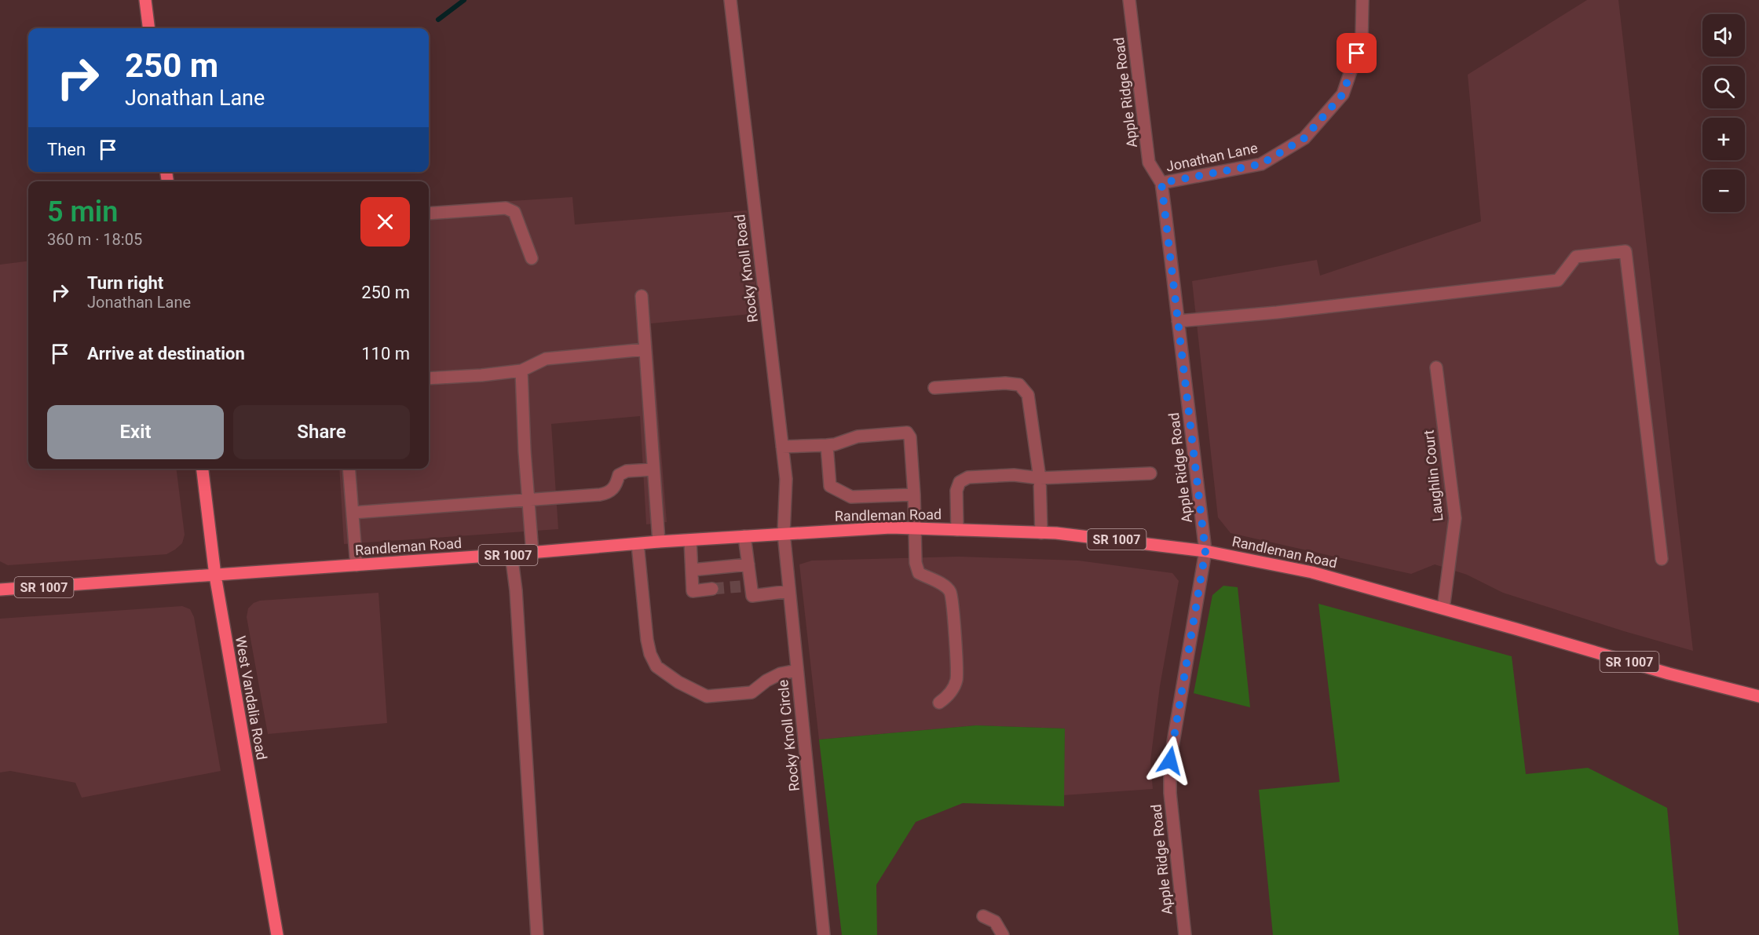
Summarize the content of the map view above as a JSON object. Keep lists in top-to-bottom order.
{
  "streets": {
    "main road": ["Randleman Road", "SR 1007", "West Vandalia Road"],
    "street": [
      "Apple Ridge Road",
      "Jonathan Lane",
      "Rocky Knoll Road",
      "Laughlin Court",
      "Rocky Knoll Circle"
    ]
  },
  "crossings": [
    ["Apple Ridge Road", "Jonathan Lane"],
    ["Apple Ridge Road", "Randleman Road"],
    ["Rocky Knoll Road", "Randleman Road"],
    ["Rocky Knoll Road", "Rocky Knoll Circle"],
    ["Laughlin Court", "Randleman Road"],
    ["Randleman Road", "West Vandalia Road"],
    ["Randleman Road", "Rocky Knoll Circle"]
  ],
  "page": {
    "map_buttons": ["+", "−"],
    "turn": ["250 m", "Jonathan Lane"],
    "then": "Then",
    "heading": ["5 min", "360 m · 18:05"],
    "list": [
      {
        "name": "Turn right",
        "note": "Jonathan Lane",
        "value": "250 m"
      },
      {
        "name": "Arrive at destination",
        "value": "110 m"
      }
    ],
    "buttons": ["Exit", "Share"]
  }
}
